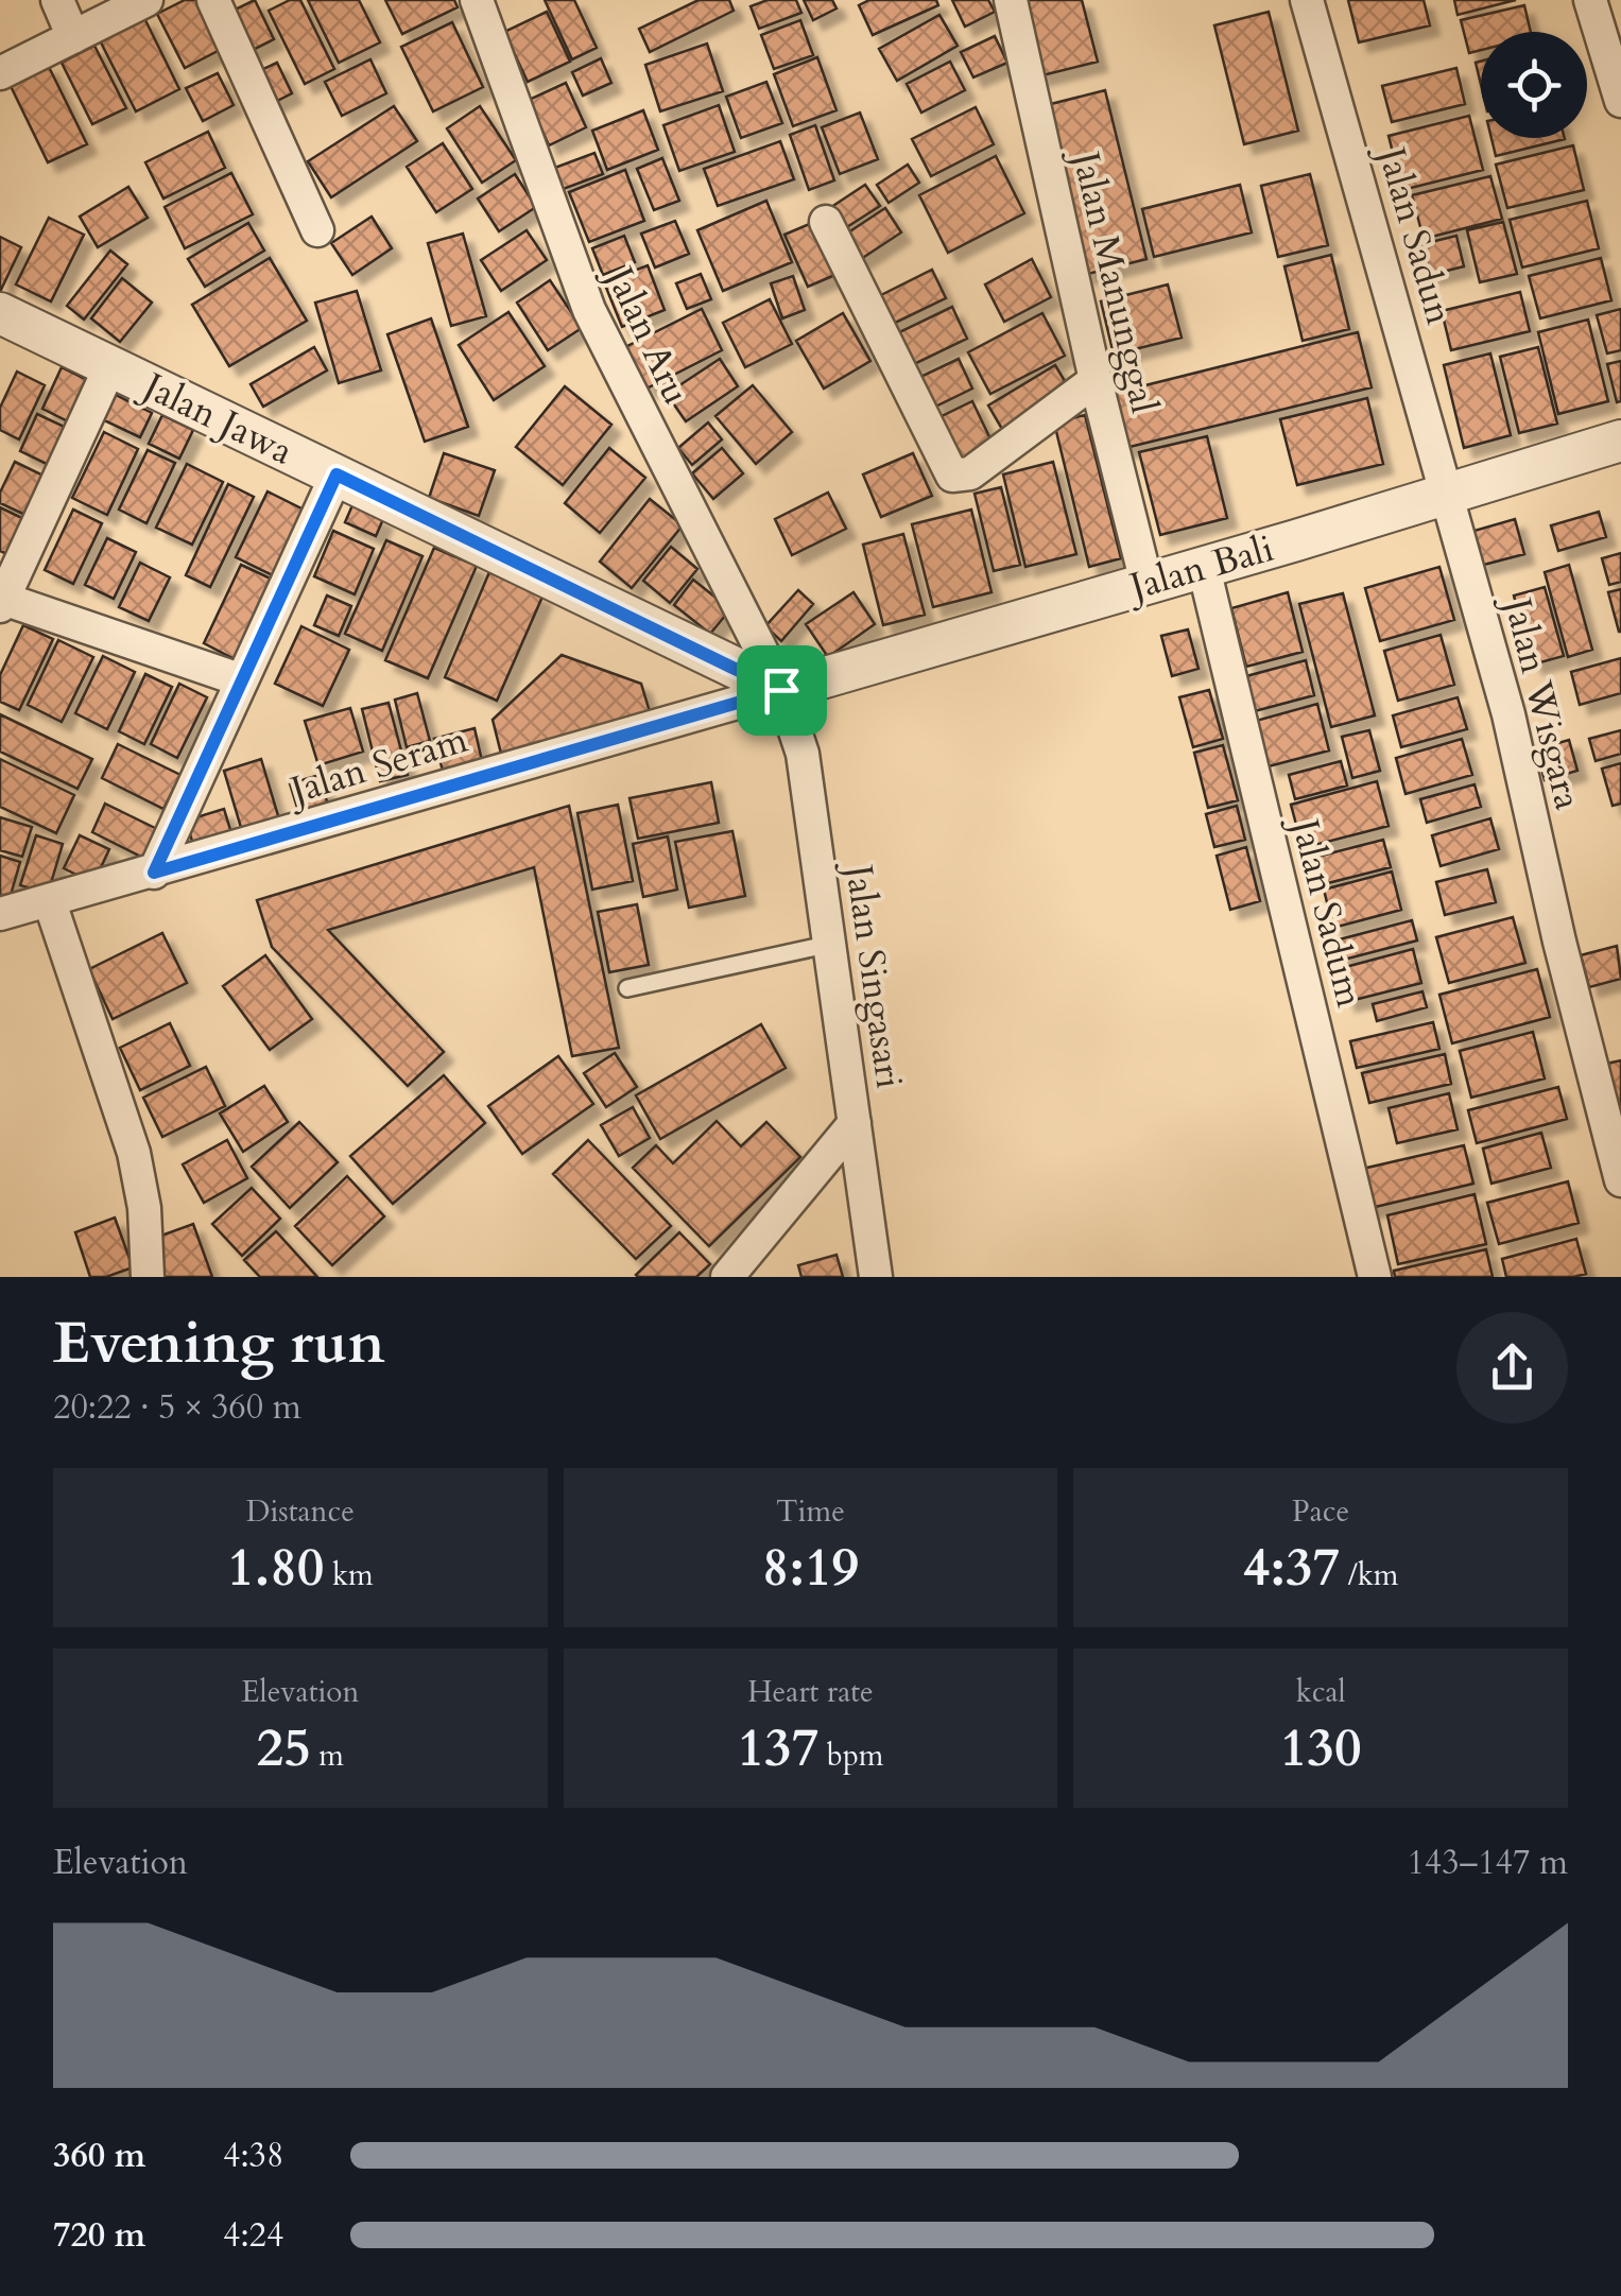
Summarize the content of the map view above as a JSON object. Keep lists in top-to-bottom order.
{
  "streets": {
    "street": [
      "Jalan Sadun",
      "Jalan Manunggal",
      "Jalan Aru",
      "Jalan Jawa",
      "Jalan Bali",
      "Jalan Wisgara",
      "Jalan Seram",
      "Jalan Sadum",
      "Jalan Singasari"
    ]
  },
  "crossings": [
    ["Jalan Sadun", "Jalan Bali"],
    ["Jalan Sadun", "Jalan Wisgara"],
    ["Jalan Manunggal", "Jalan Bali"],
    ["Jalan Aru", "Jalan Jawa"],
    ["Jalan Aru", "Jalan Bali"],
    ["Jalan Aru", "Jalan Seram"],
    ["Jalan Aru", "Jalan Singasari"],
    ["Jalan Jawa", "Jalan Bali"],
    ["Jalan Jawa", "Jalan Seram"],
    ["Jalan Jawa", "Jalan Singasari"],
    ["Jalan Bali", "Jalan Wisgara"],
    ["Jalan Bali", "Jalan Seram"],
    ["Jalan Bali", "Jalan Sadum"],
    ["Jalan Bali", "Jalan Singasari"],
    ["Jalan Seram", "Jalan Singasari"]
  ],
  "page": {
    "heading": ["Evening run", "20:22 · 5 × 360 m"],
    "stats": [
      ["Distance", "1.80 km"],
      ["Time", "8:19"],
      ["Pace", "4:37 /km"],
      ["Elevation", "25 m"],
      ["Heart rate", "137 bpm"],
      ["kcal", "130"]
    ],
    "chart": ["Elevation", "143–147 m"],
    "list": [
      {
        "name": "360 m",
        "note": "4:38"
      },
      {
        "name": "720 m",
        "note": "4:24"
      }
    ]
  }
}
